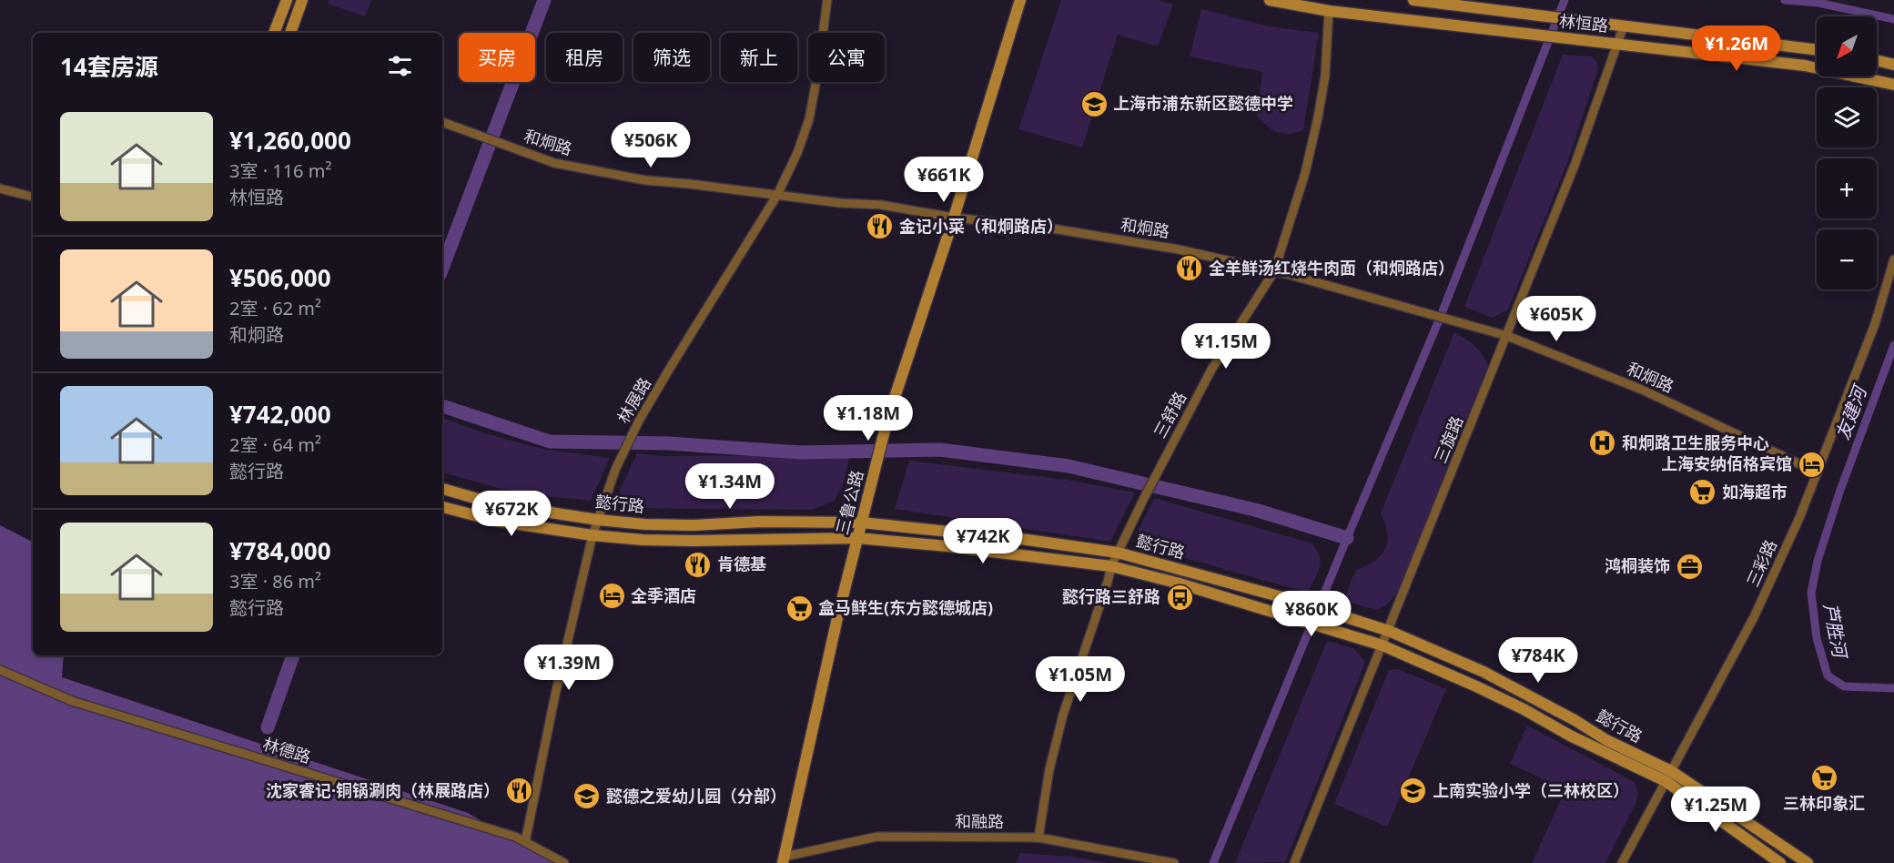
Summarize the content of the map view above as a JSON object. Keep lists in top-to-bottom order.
{
  "streets": {
    "street": [
      "林恒路",
      "和炯路",
      "林展路",
      "三舒路",
      "三旋路",
      "三鲁公路",
      "懿行路",
      "三彩路",
      "林德路",
      "和融路"
    ]
  },
  "crossings": [
    ["林恒路", "三舒路"],
    ["林恒路", "三旋路"],
    ["和炯路", "林展路"],
    ["和炯路", "三舒路"],
    ["和炯路", "三旋路"],
    ["和炯路", "三鲁公路"],
    ["和炯路", "三彩路"],
    ["林展路", "懿行路"],
    ["林展路", "林德路"],
    ["三舒路", "懿行路"],
    ["三舒路", "和融路"],
    ["三旋路", "懿行路"],
    ["三鲁公路", "懿行路"],
    ["三鲁公路", "和融路"],
    ["懿行路", "三彩路"]
  ],
  "water": ["友建河", "芦胜河"],
  "places": {
    "school or university": ["上海市浦东新区懿德中学", "上南实验小学（三林校区）", "懿德之爱幼儿园（分部）"],
    "restaurant": [
      "金记小菜（和炯路店）",
      "全羊鲜汤红烧牛肉面（和炯路店）",
      "肯德基",
      "沈家睿记·铜锅涮肉（林展路店）"
    ],
    "hospital": ["和炯路卫生服务中心"],
    "hotel": ["上海安纳佰格宾馆", "全季酒店"],
    "supermarket": ["如海超市", "盒马鲜生(东方懿德城店)", "三林印象汇"],
    "office": ["鸿桐装饰"],
    "bus stop": ["懿行路三舒路"]
  },
  "north": "bottom left",
  "page": {
    "map_buttons": ["+", "−"],
    "price": [
      "¥1.26M",
      "¥506K",
      "¥661K",
      "¥605K",
      "¥1.15M",
      "¥1.18M",
      "¥1.34M",
      "¥672K",
      "¥742K",
      "¥860K",
      "¥784K",
      "¥1.39M",
      "¥1.05M",
      "¥1.25M"
    ],
    "chip": [
      "买房",
      "租房",
      "筛选",
      "新上",
      "公寓"
    ],
    "heading": "14套房源",
    "list": [
      {
        "name": "¥1,260,000",
        "note": "3室 · 116 m² · 林恒路"
      },
      {
        "name": "¥506,000",
        "note": "2室 · 62 m² · 和炯路"
      },
      {
        "name": "¥742,000",
        "note": "2室 · 64 m² · 懿行路"
      },
      {
        "name": "¥784,000",
        "note": "3室 · 86 m² · 懿行路"
      }
    ]
  }
}
